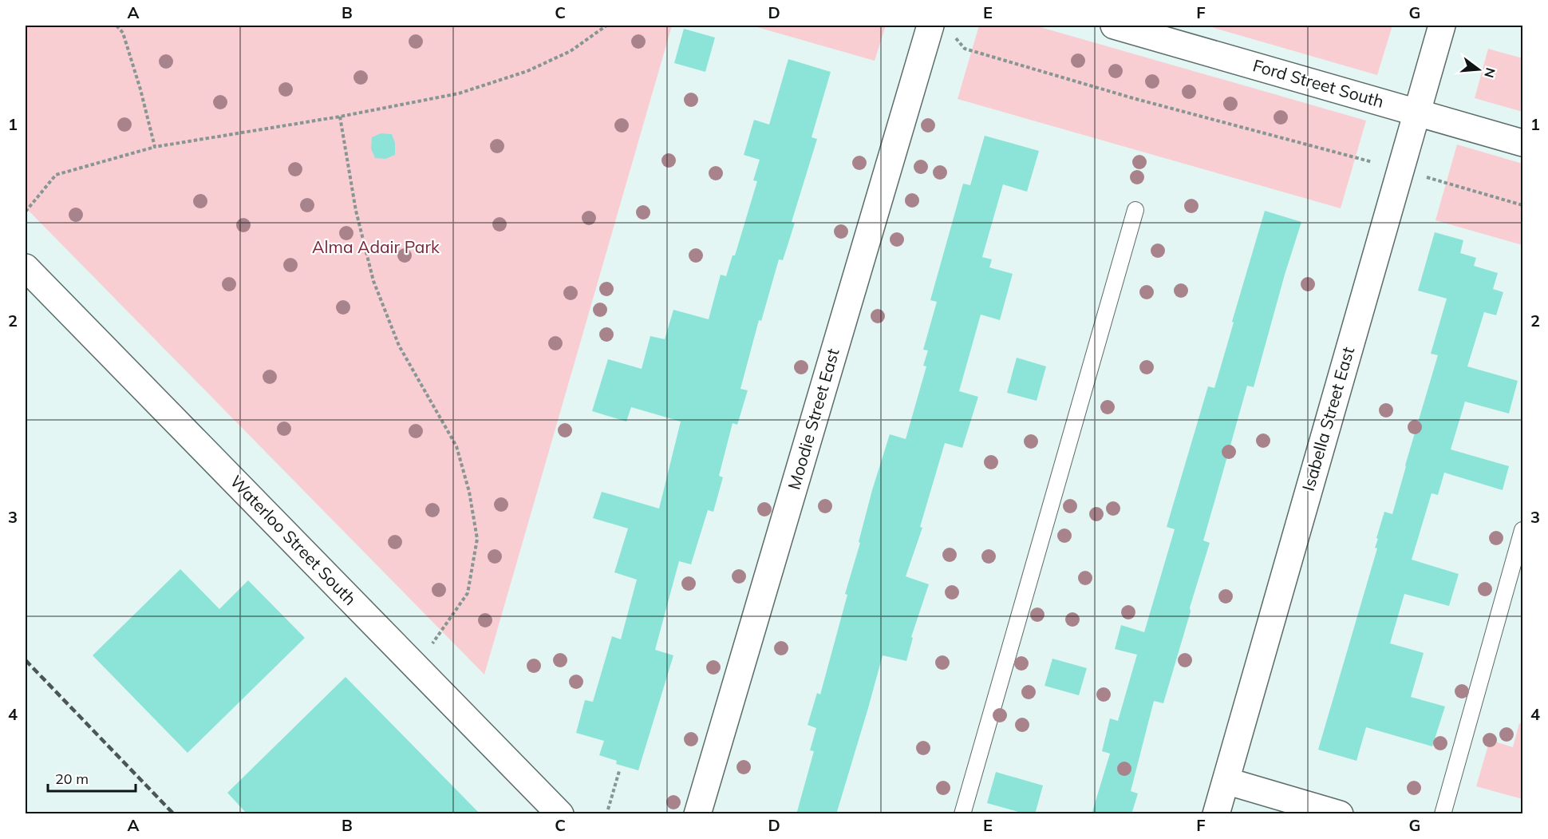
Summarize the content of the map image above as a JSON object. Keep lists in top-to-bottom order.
{
  "streets": {
    "street": [
      "Ford Street South",
      "Moodie Street East",
      "Isabella Street East",
      "Waterloo Street South"
    ]
  },
  "crossings": [
    ["Ford Street South", "Isabella Street East"]
  ],
  "parks": ["Alma Adair Park"],
  "scale_bar": "20 m",
  "north": "right",
  "grid": {
    "columns": [
      "A",
      "B",
      "C",
      "D",
      "E",
      "F",
      "G"
    ],
    "rows": [
      "1",
      "2",
      "3",
      "4"
    ]
  }
}
